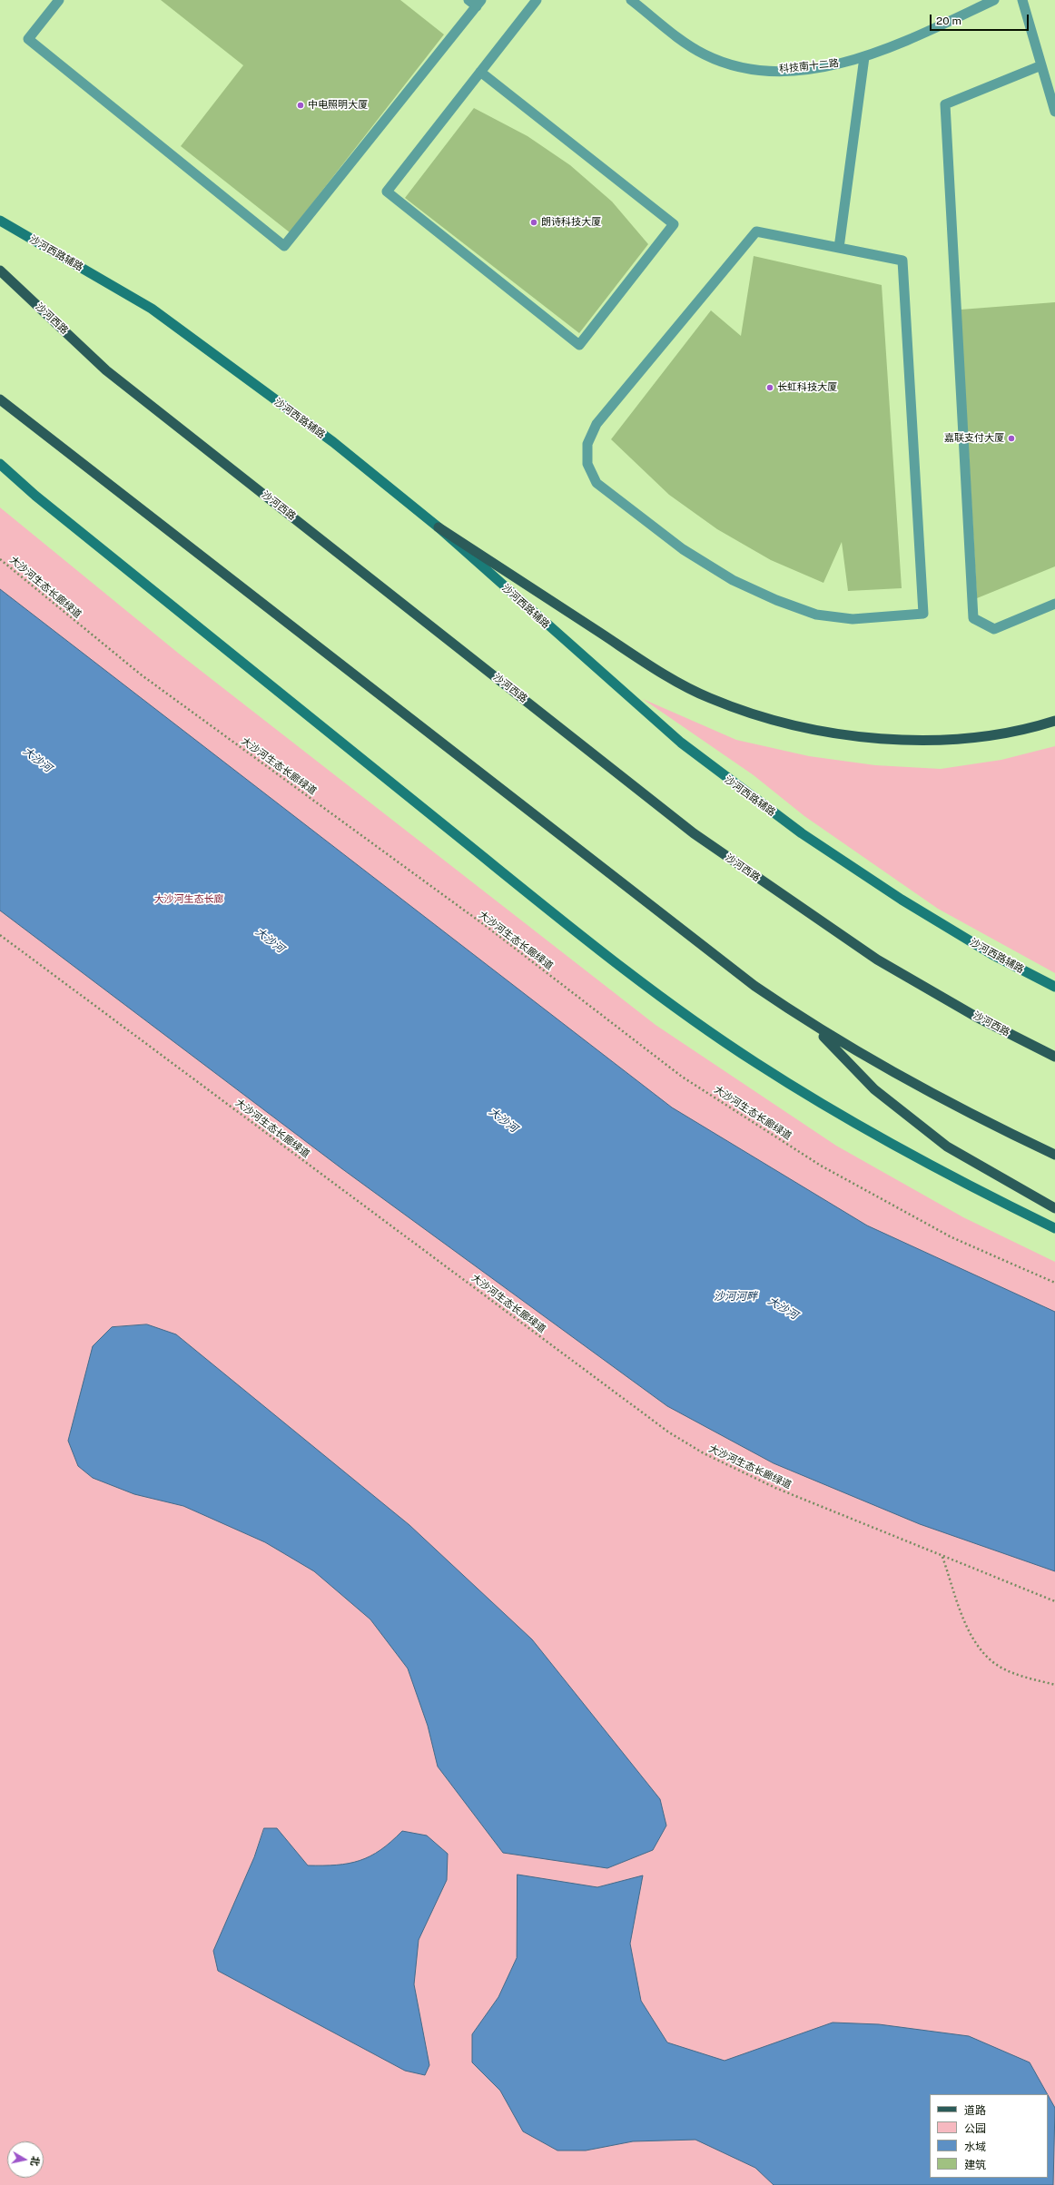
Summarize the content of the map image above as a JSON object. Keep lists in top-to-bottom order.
{
  "streets": {
    "main road": ["沙河西路辅路", "沙河西路"],
    "street": ["科技南十二路"],
    "path": ["大沙河生态长廊绿道"]
  },
  "water": ["大沙河", "沙河河畔"],
  "parks": ["大沙河生态长廊"],
  "places": [
    "中电照明大厦",
    "朗诗科技大厦",
    "长虹科技大厦",
    "嘉联支付大厦"
  ],
  "legend": [
    "道路",
    "公园",
    "水域",
    "建筑"
  ],
  "scale_bar": "20 m",
  "north": "right"
}
